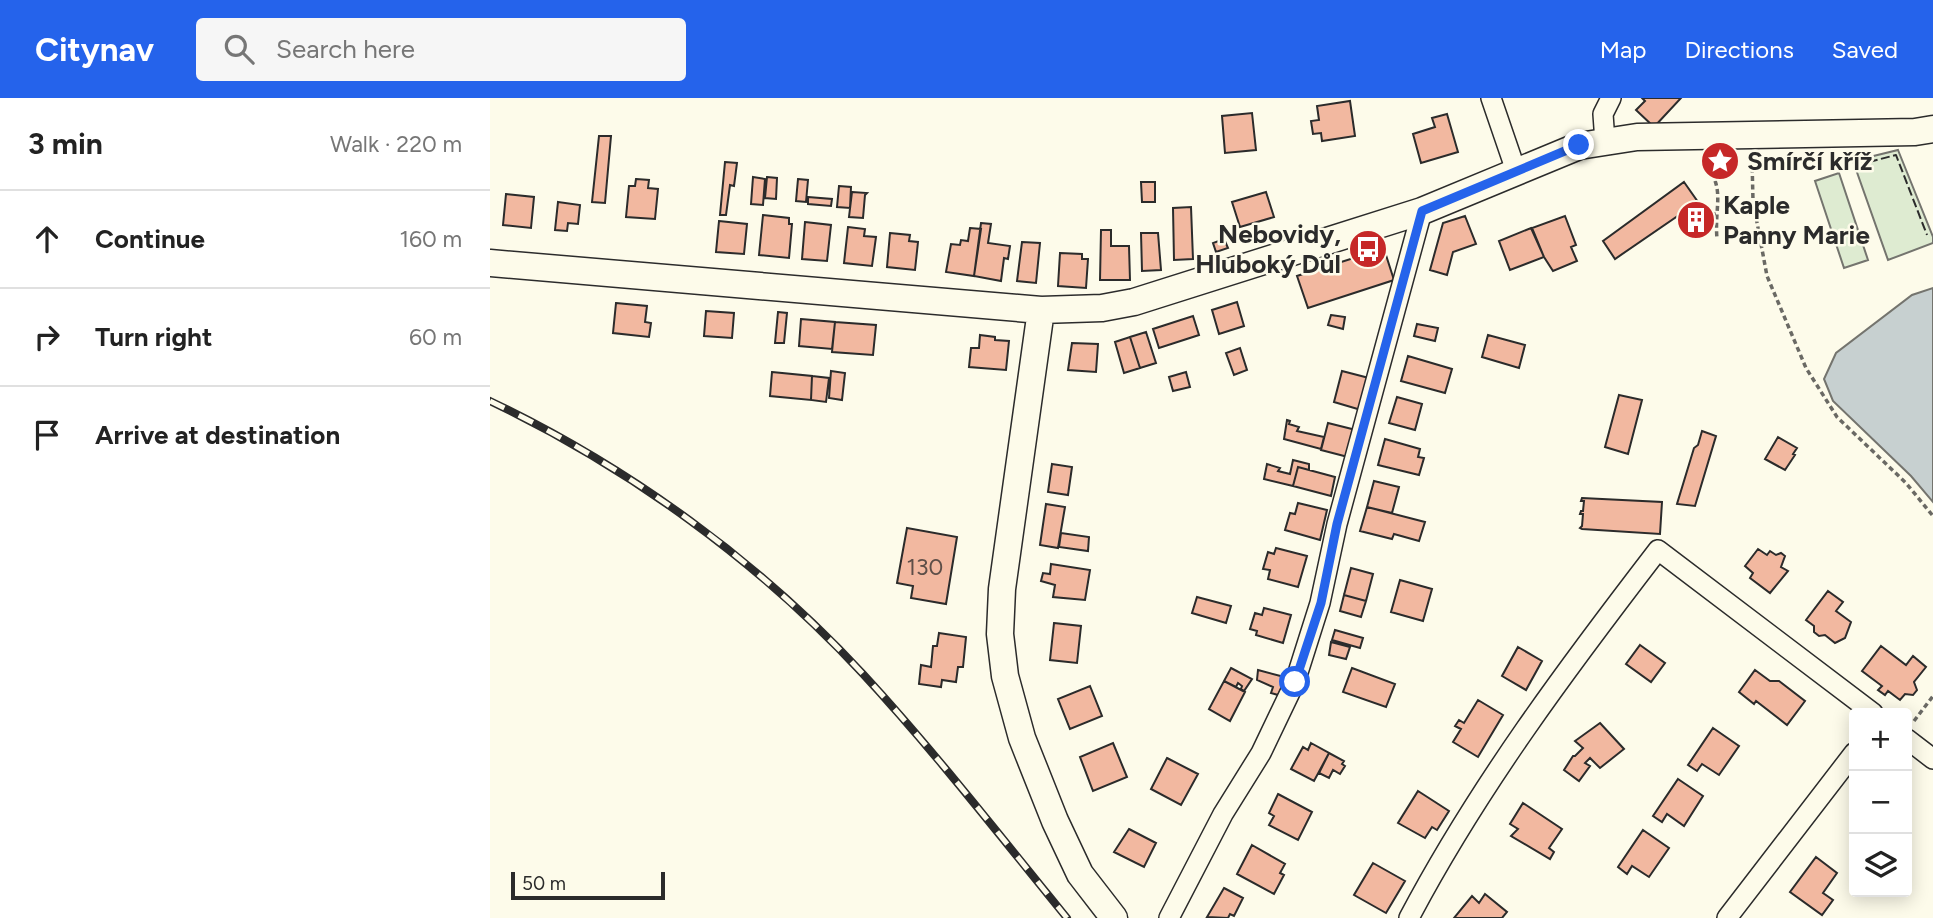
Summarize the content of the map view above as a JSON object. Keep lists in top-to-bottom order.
{
  "places": {
    "place": ["Smírčí kříž"],
    "building": ["Kaple Panny Marie"],
    "bus stop": ["Nebovidy, Hluboký Důl"]
  },
  "house_numbers": ["130"],
  "scale_bar": "50 m",
  "page": {
    "header": "Citynav",
    "search": "Search here",
    "nav": ["Map", "Directions", "Saved"],
    "heading": ["3 min", "Walk · 220 m"],
    "list": [
      ["Continue", "160 m"],
      ["Turn right", "60 m"],
      "Arrive at destination"
    ],
    "map_buttons": ["+", "−"],
    "scale": "50 m"
  }
}
